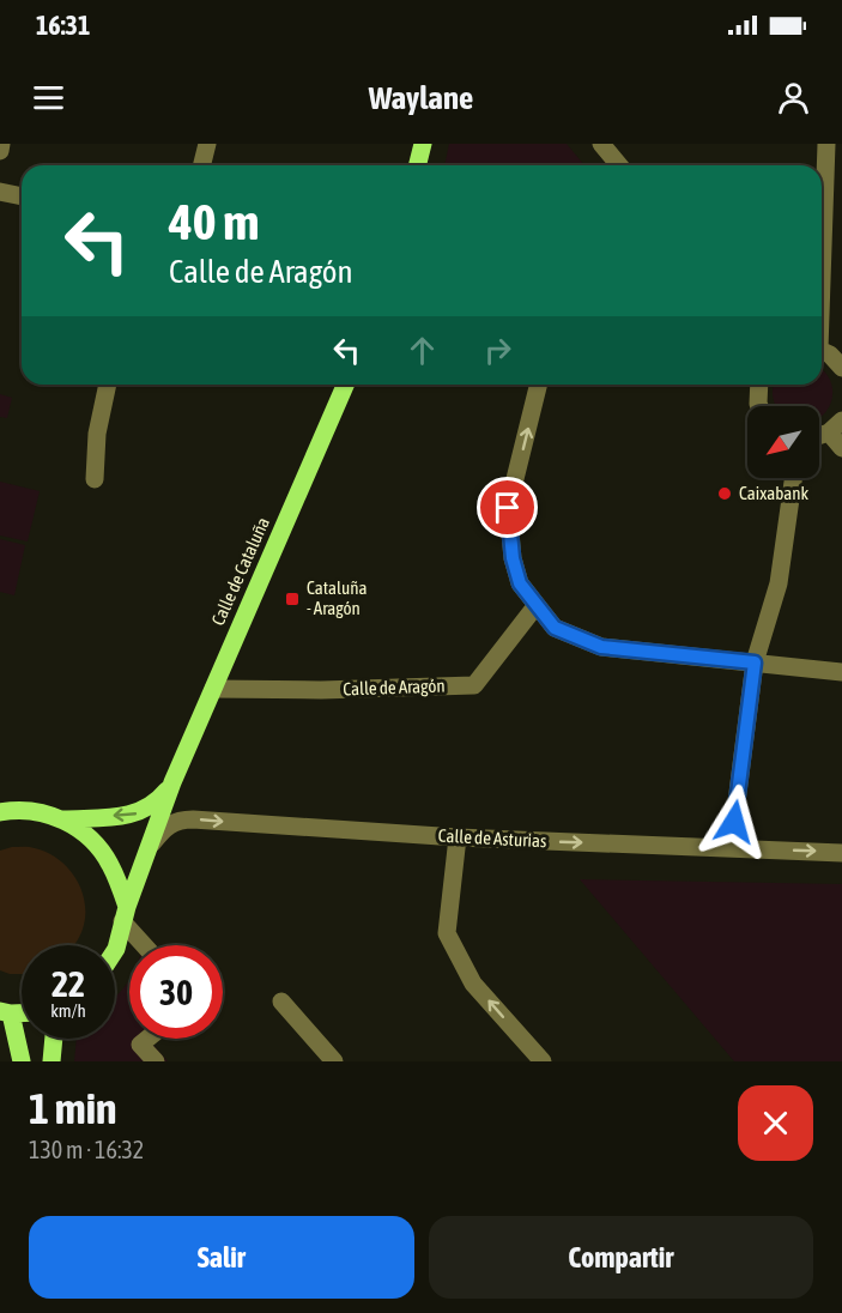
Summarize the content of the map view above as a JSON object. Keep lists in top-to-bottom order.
{
  "streets": {
    "main road": ["Calle de Cataluña"],
    "street": ["Calle de Aragón", "Calle de Asturias"]
  },
  "crossings": [
    ["Calle de Cataluña", "Calle de Aragón"],
    ["Calle de Cataluña", "Calle de Asturias"]
  ],
  "one_way": ["Calle de Asturias"],
  "places": {
    "other": ["Caixabank"],
    "transit": ["Cataluña - Aragón"]
  },
  "north": "bottom left",
  "page": {
    "status": "16:31",
    "header": "Waylane",
    "turn": ["40 m", "Calle de Aragón"],
    "speed": "22 km/h",
    "limit": "30",
    "heading": ["1 min", "130 m · 16:32"],
    "buttons": ["Salir", "Compartir"]
  }
}
